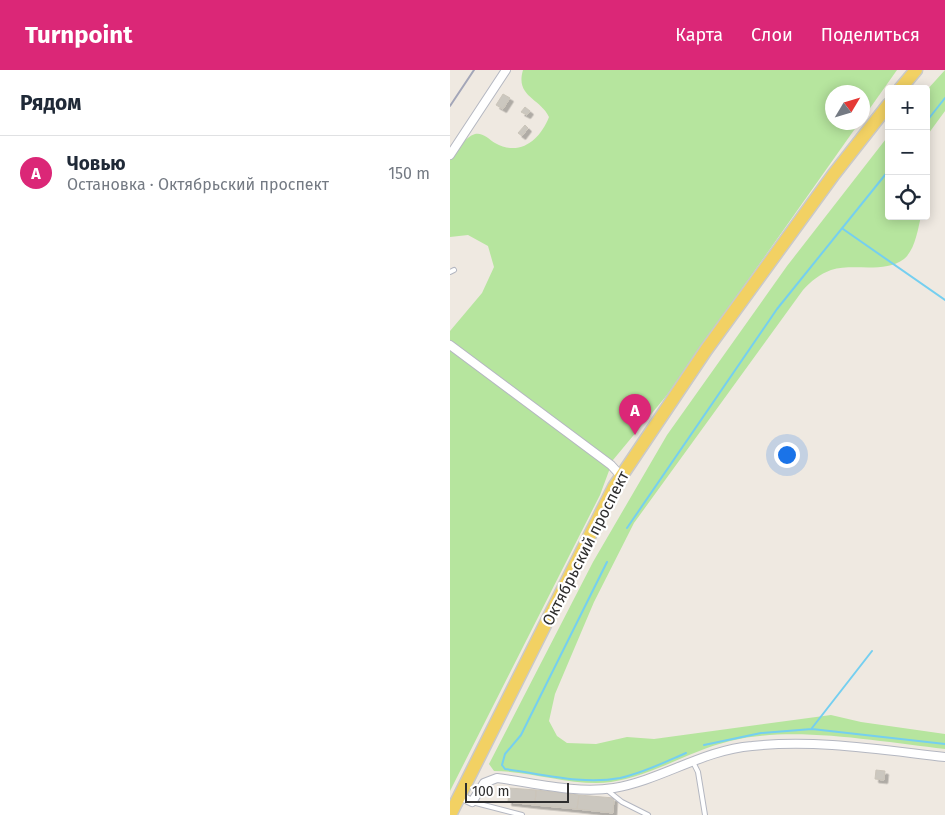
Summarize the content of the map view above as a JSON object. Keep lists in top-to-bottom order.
{
  "streets": {
    "main road": ["Октябрьский проспект"]
  },
  "scale_bar": "100 m",
  "north": "top right",
  "page": {
    "header": "Turnpoint",
    "nav": ["Карта", "Слои", "Поделиться"],
    "heading": "Рядом",
    "map_buttons": ["+", "−"],
    "list": [
      {
        "mark": "A",
        "name": "Човью",
        "note": "Остановка · Октябрьский проспект",
        "value": "150 m"
      }
    ],
    "pins": "A",
    "scale": "100 m"
  }
}
